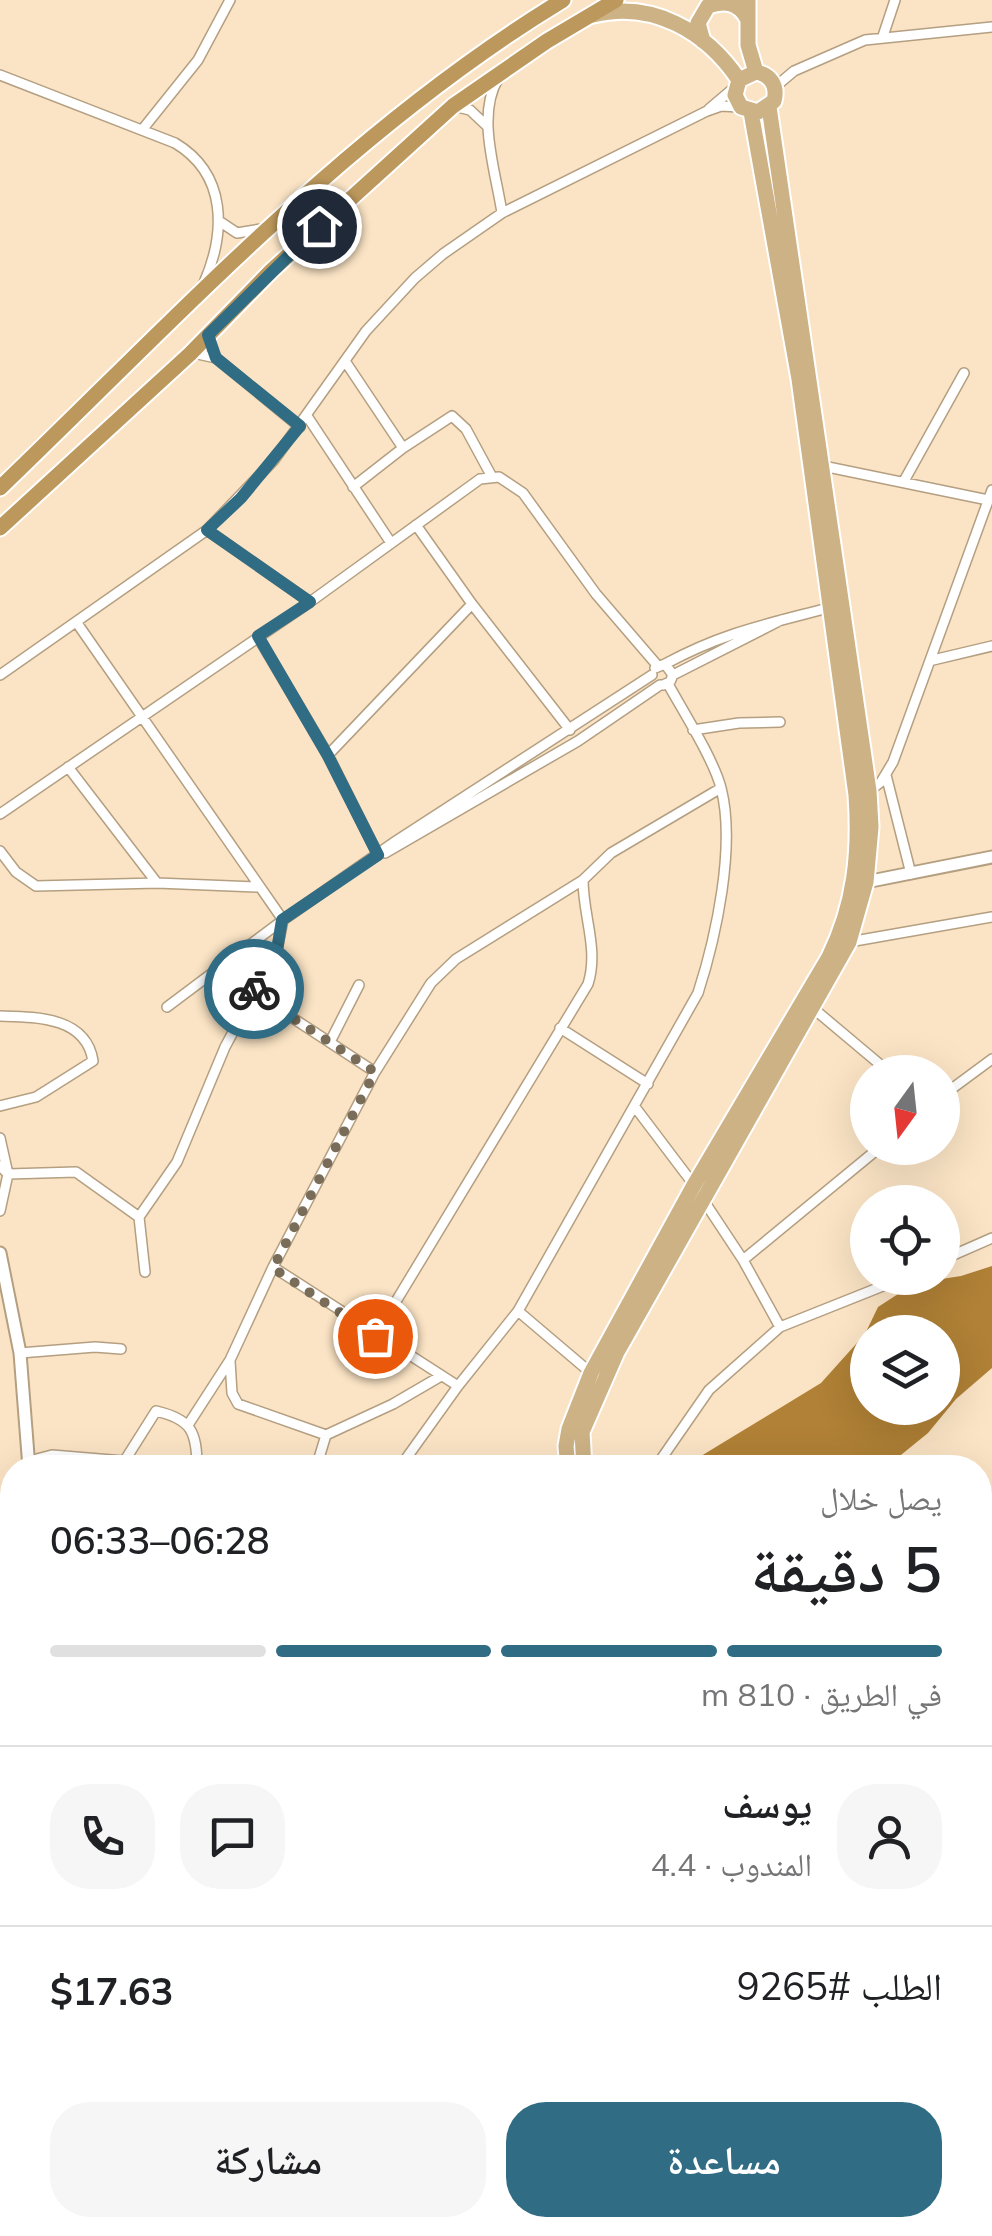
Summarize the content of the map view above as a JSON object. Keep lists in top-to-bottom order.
{
  "north": "bottom",
  "page": {
    "heading": ["5 دقيقة", "يصل خلال", "06:28–06:33"],
    "panel": [
      "يوسف",
      "المندوب · 4.4",
      "الطلب #9265",
      "$17.63"
    ],
    "bar": "في الطريق · 810 m",
    "buttons": ["مساعدة", "مشاركة"]
  }
}
